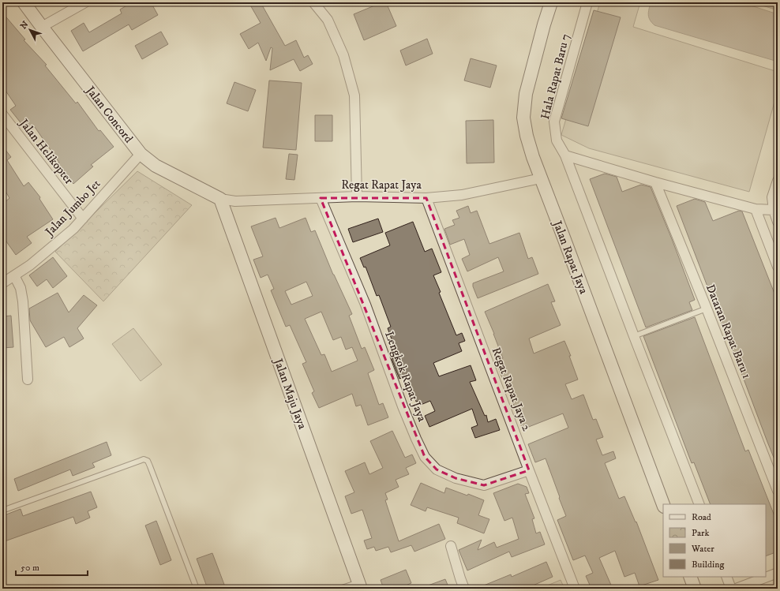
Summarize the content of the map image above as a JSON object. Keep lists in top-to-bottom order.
{
  "streets": {
    "street": [
      "Hala Rapat Baru 7",
      "Jalan Concord",
      "Jalan Helikopter",
      "Regat Rapat Jaya",
      "Jalan Jumbo Jet",
      "Jalan Rapat Jaya",
      "Dataran Rapat Baru 1",
      "Lengkok Rapat Jaya",
      "Regat Rapat Jaya 2",
      "Jalan Maju Jaya"
    ]
  },
  "crossings": [
    ["Jalan Concord", "Regat Rapat Jaya"],
    ["Jalan Concord", "Jalan Jumbo Jet"],
    ["Jalan Concord", "Jalan Maju Jaya"],
    ["Jalan Helikopter", "Jalan Jumbo Jet"],
    ["Regat Rapat Jaya", "Jalan Rapat Jaya"],
    ["Regat Rapat Jaya", "Lengkok Rapat Jaya"],
    ["Regat Rapat Jaya", "Regat Rapat Jaya 2"],
    ["Regat Rapat Jaya", "Jalan Maju Jaya"],
    ["Lengkok Rapat Jaya", "Regat Rapat Jaya 2"]
  ],
  "legend": [
    "Road",
    "Park",
    "Water",
    "Building"
  ],
  "scale_bar": "50 m",
  "north": "top left"
}
